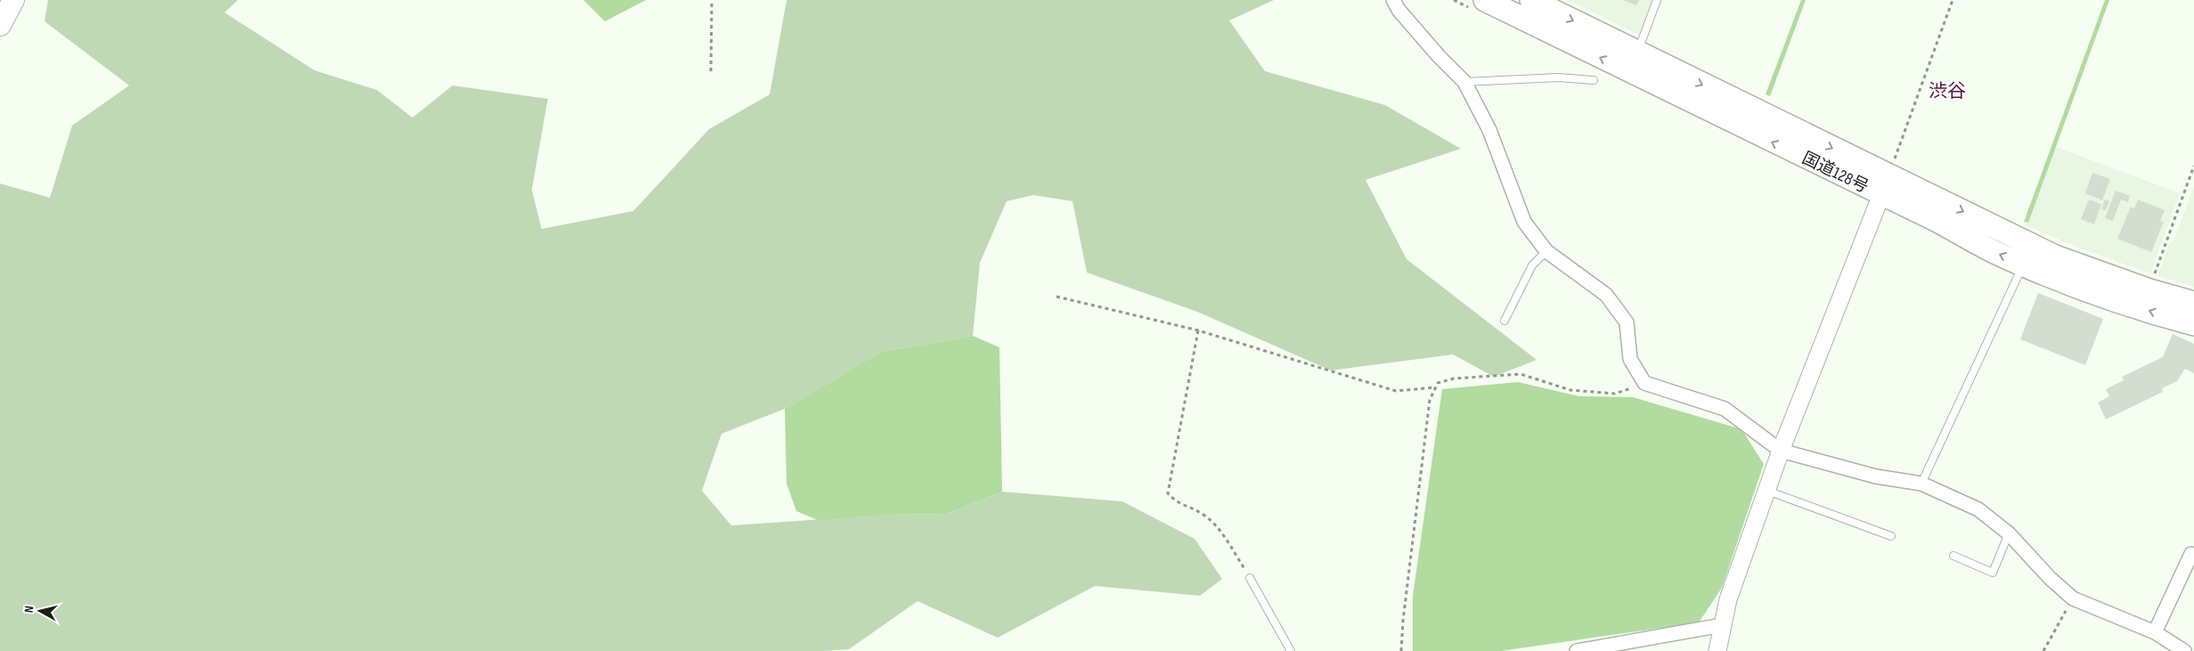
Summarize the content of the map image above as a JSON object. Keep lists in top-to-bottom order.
{
  "streets": {
    "highway": ["国道128号"]
  },
  "districts": ["渋谷"],
  "north": "left"
}
